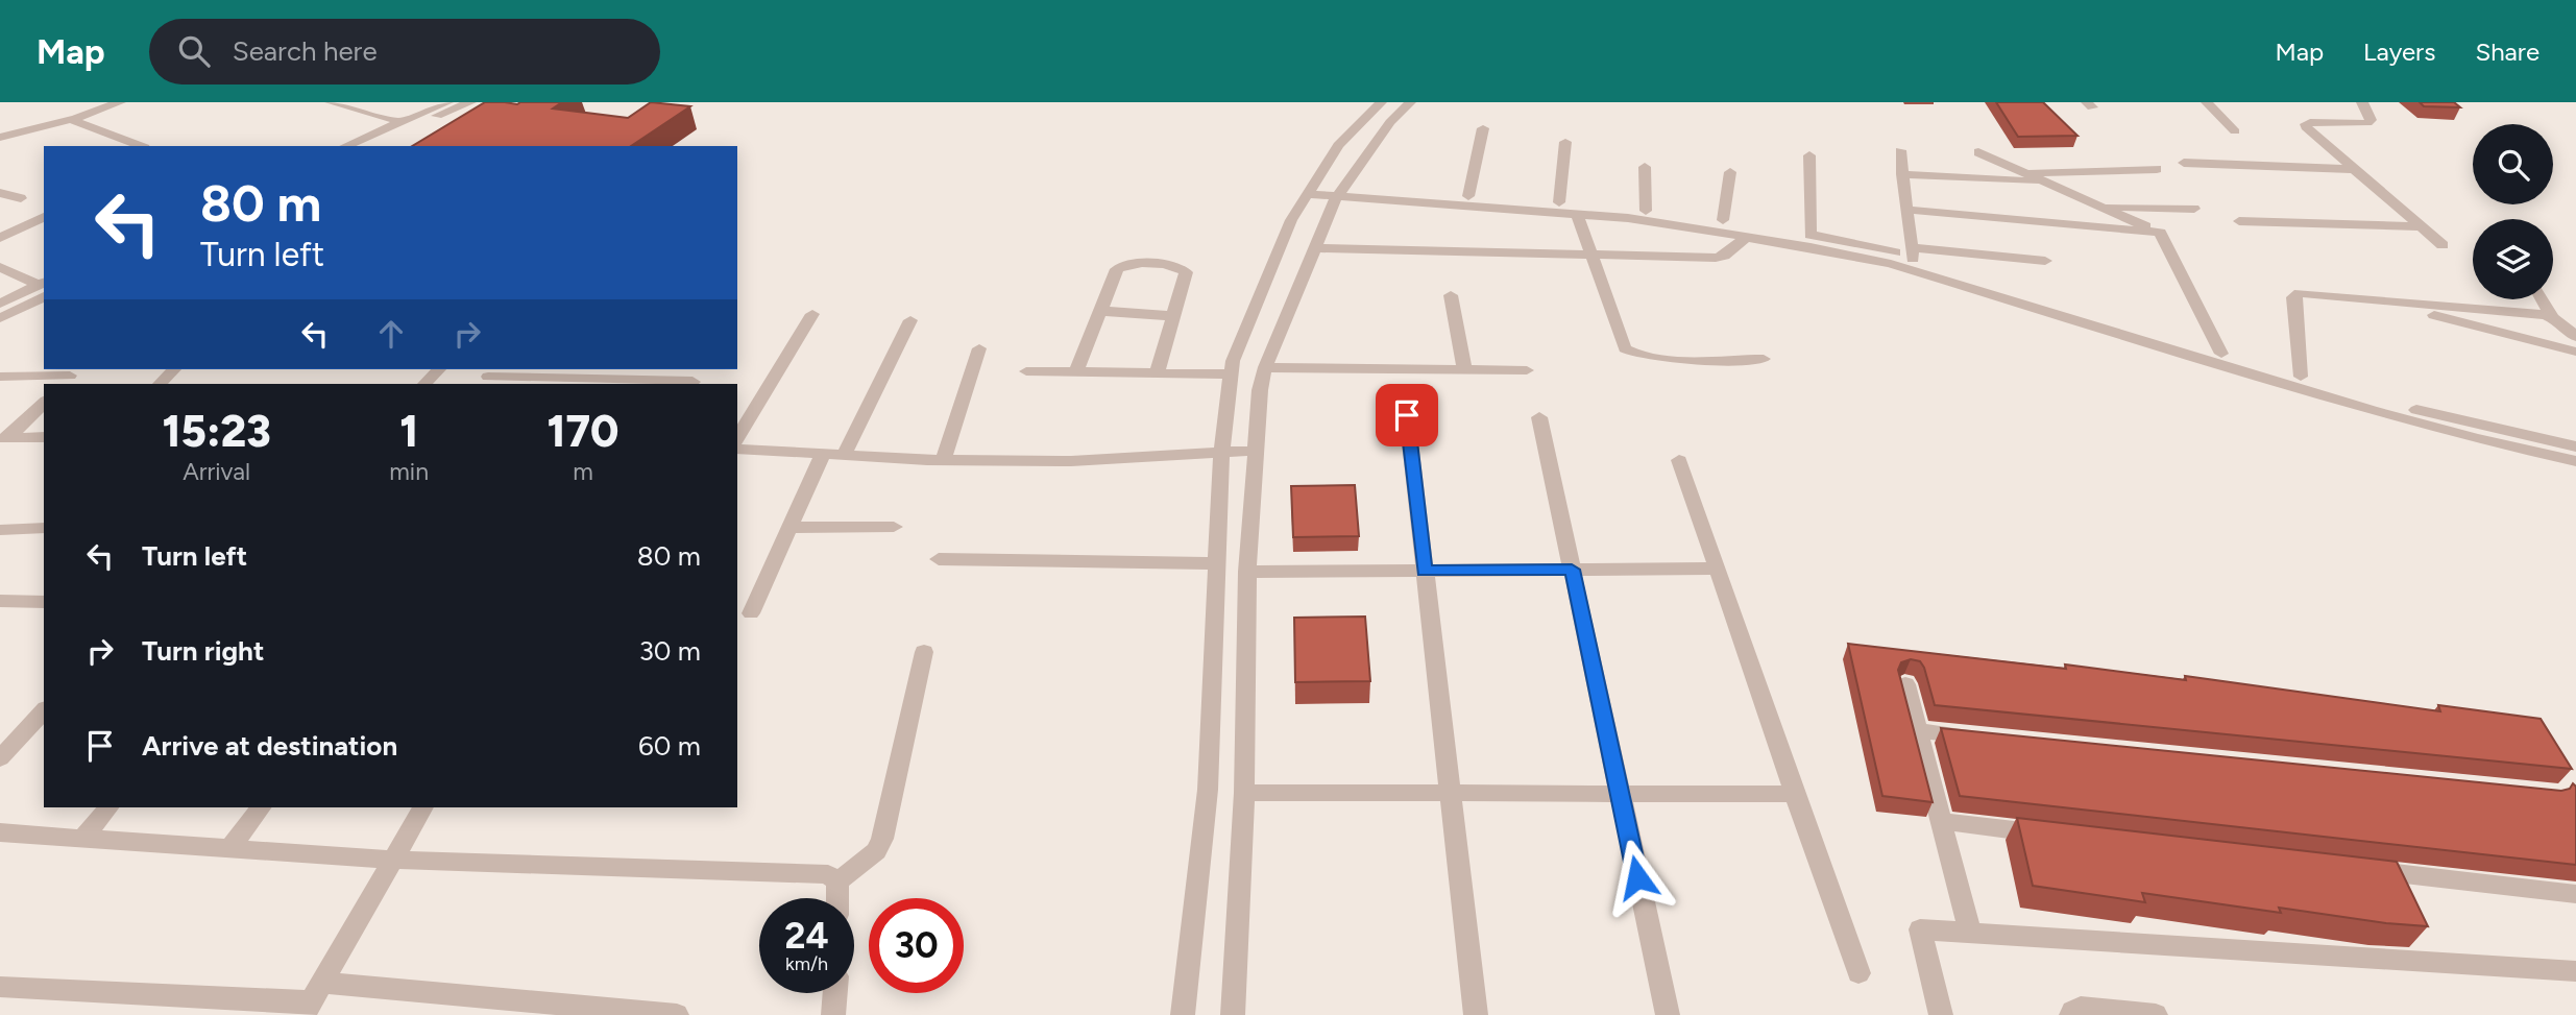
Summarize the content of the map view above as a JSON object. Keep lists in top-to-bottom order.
{
  "page": {
    "header": "Map",
    "search": "Search here",
    "nav": ["Map", "Layers", "Share"],
    "turn": ["80 m", "Turn left"],
    "eta": [
      "15:23",
      "Arrival",
      "1",
      "min",
      "170",
      "m"
    ],
    "list": [
      {
        "name": "Turn left",
        "value": "80 m"
      },
      {
        "name": "Turn right",
        "value": "30 m"
      },
      {
        "name": "Arrive at destination",
        "value": "60 m"
      }
    ],
    "speed": "24 km/h",
    "limit": "30"
  }
}
